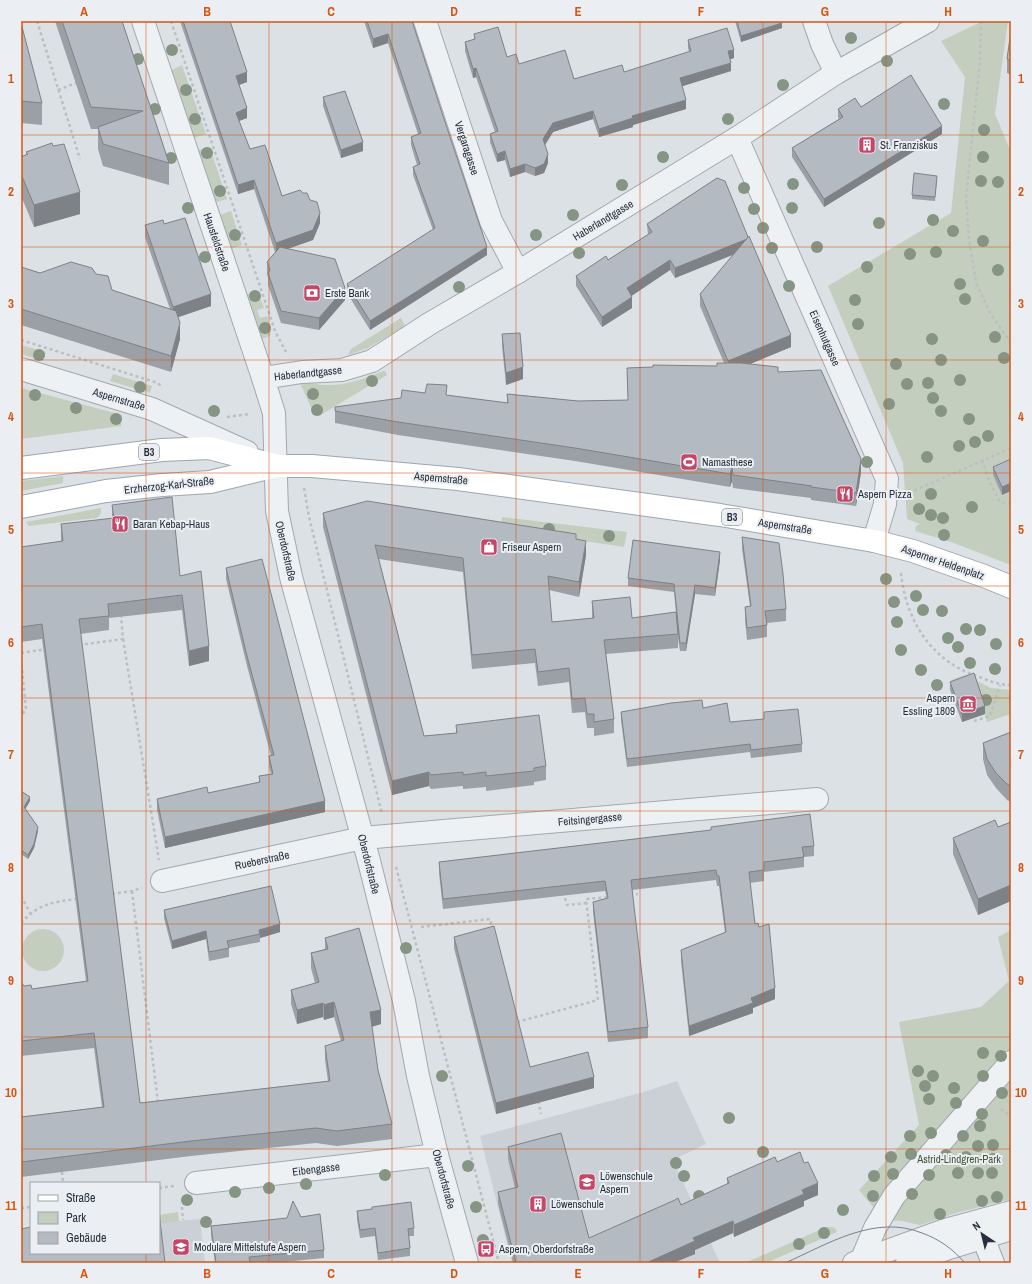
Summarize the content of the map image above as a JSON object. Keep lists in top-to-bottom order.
{
  "streets": {
    "main road": [
      "Aspernstraße",
      "B3",
      "Erzherzog-Karl-Straße",
      "Asperner Heldenplatz"
    ],
    "street": [
      "Vergaragasse",
      "Haberlandtgasse",
      "Hausfeldstraße",
      "Eisenhutgasse",
      "Oberdorfstraße",
      "Feitsingergasse",
      "Rueberstraße",
      "Eibengasse"
    ]
  },
  "crossings": [
    ["Vergaragasse", "Haberlandtgasse"],
    ["Haberlandtgasse", "Hausfeldstraße"],
    ["Haberlandtgasse", "Eisenhutgasse"],
    ["Hausfeldstraße", "Aspernstraße"],
    ["Hausfeldstraße", "B3"],
    ["Hausfeldstraße", "Erzherzog-Karl-Straße"],
    ["Hausfeldstraße", "Oberdorfstraße"],
    ["Eisenhutgasse", "Aspernstraße"],
    ["Eisenhutgasse", "Asperner Heldenplatz"],
    ["Aspernstraße", "B3"],
    ["Aspernstraße", "Erzherzog-Karl-Straße"],
    ["Aspernstraße", "Oberdorfstraße"],
    ["Aspernstraße", "Asperner Heldenplatz"],
    ["B3", "Erzherzog-Karl-Straße"],
    ["B3", "Oberdorfstraße"],
    ["Erzherzog-Karl-Straße", "Oberdorfstraße"],
    ["Oberdorfstraße", "Feitsingergasse"],
    ["Oberdorfstraße", "Rueberstraße"],
    ["Oberdorfstraße", "Eibengasse"],
    ["Feitsingergasse", "Rueberstraße"]
  ],
  "parks": ["Astrid-Lindgren-Park"],
  "places": {
    "building": ["St. Franziskus", "Löwenschule"],
    "bank": ["Erste Bank"],
    "sports": ["Namasthese"],
    "restaurant": ["Aspern Pizza", "Baran Kebap-Haus"],
    "shop": ["Friseur Aspern"],
    "museum": ["Aspern Essling 1809"],
    "school or university": ["Löwenschule Aspern", "Modulare Mittelstufe Aspern"],
    "bus stop": ["Aspern, Oberdorfstraße"]
  },
  "legend": ["Straße", "Park", "Gebäude"],
  "north": "top left",
  "grid": {
    "columns": [
      "A",
      "B",
      "C",
      "D",
      "E",
      "F",
      "G",
      "H"
    ],
    "rows": [
      "1",
      "2",
      "3",
      "4",
      "5",
      "6",
      "7",
      "8",
      "9",
      "10",
      "11"
    ]
  }
}
